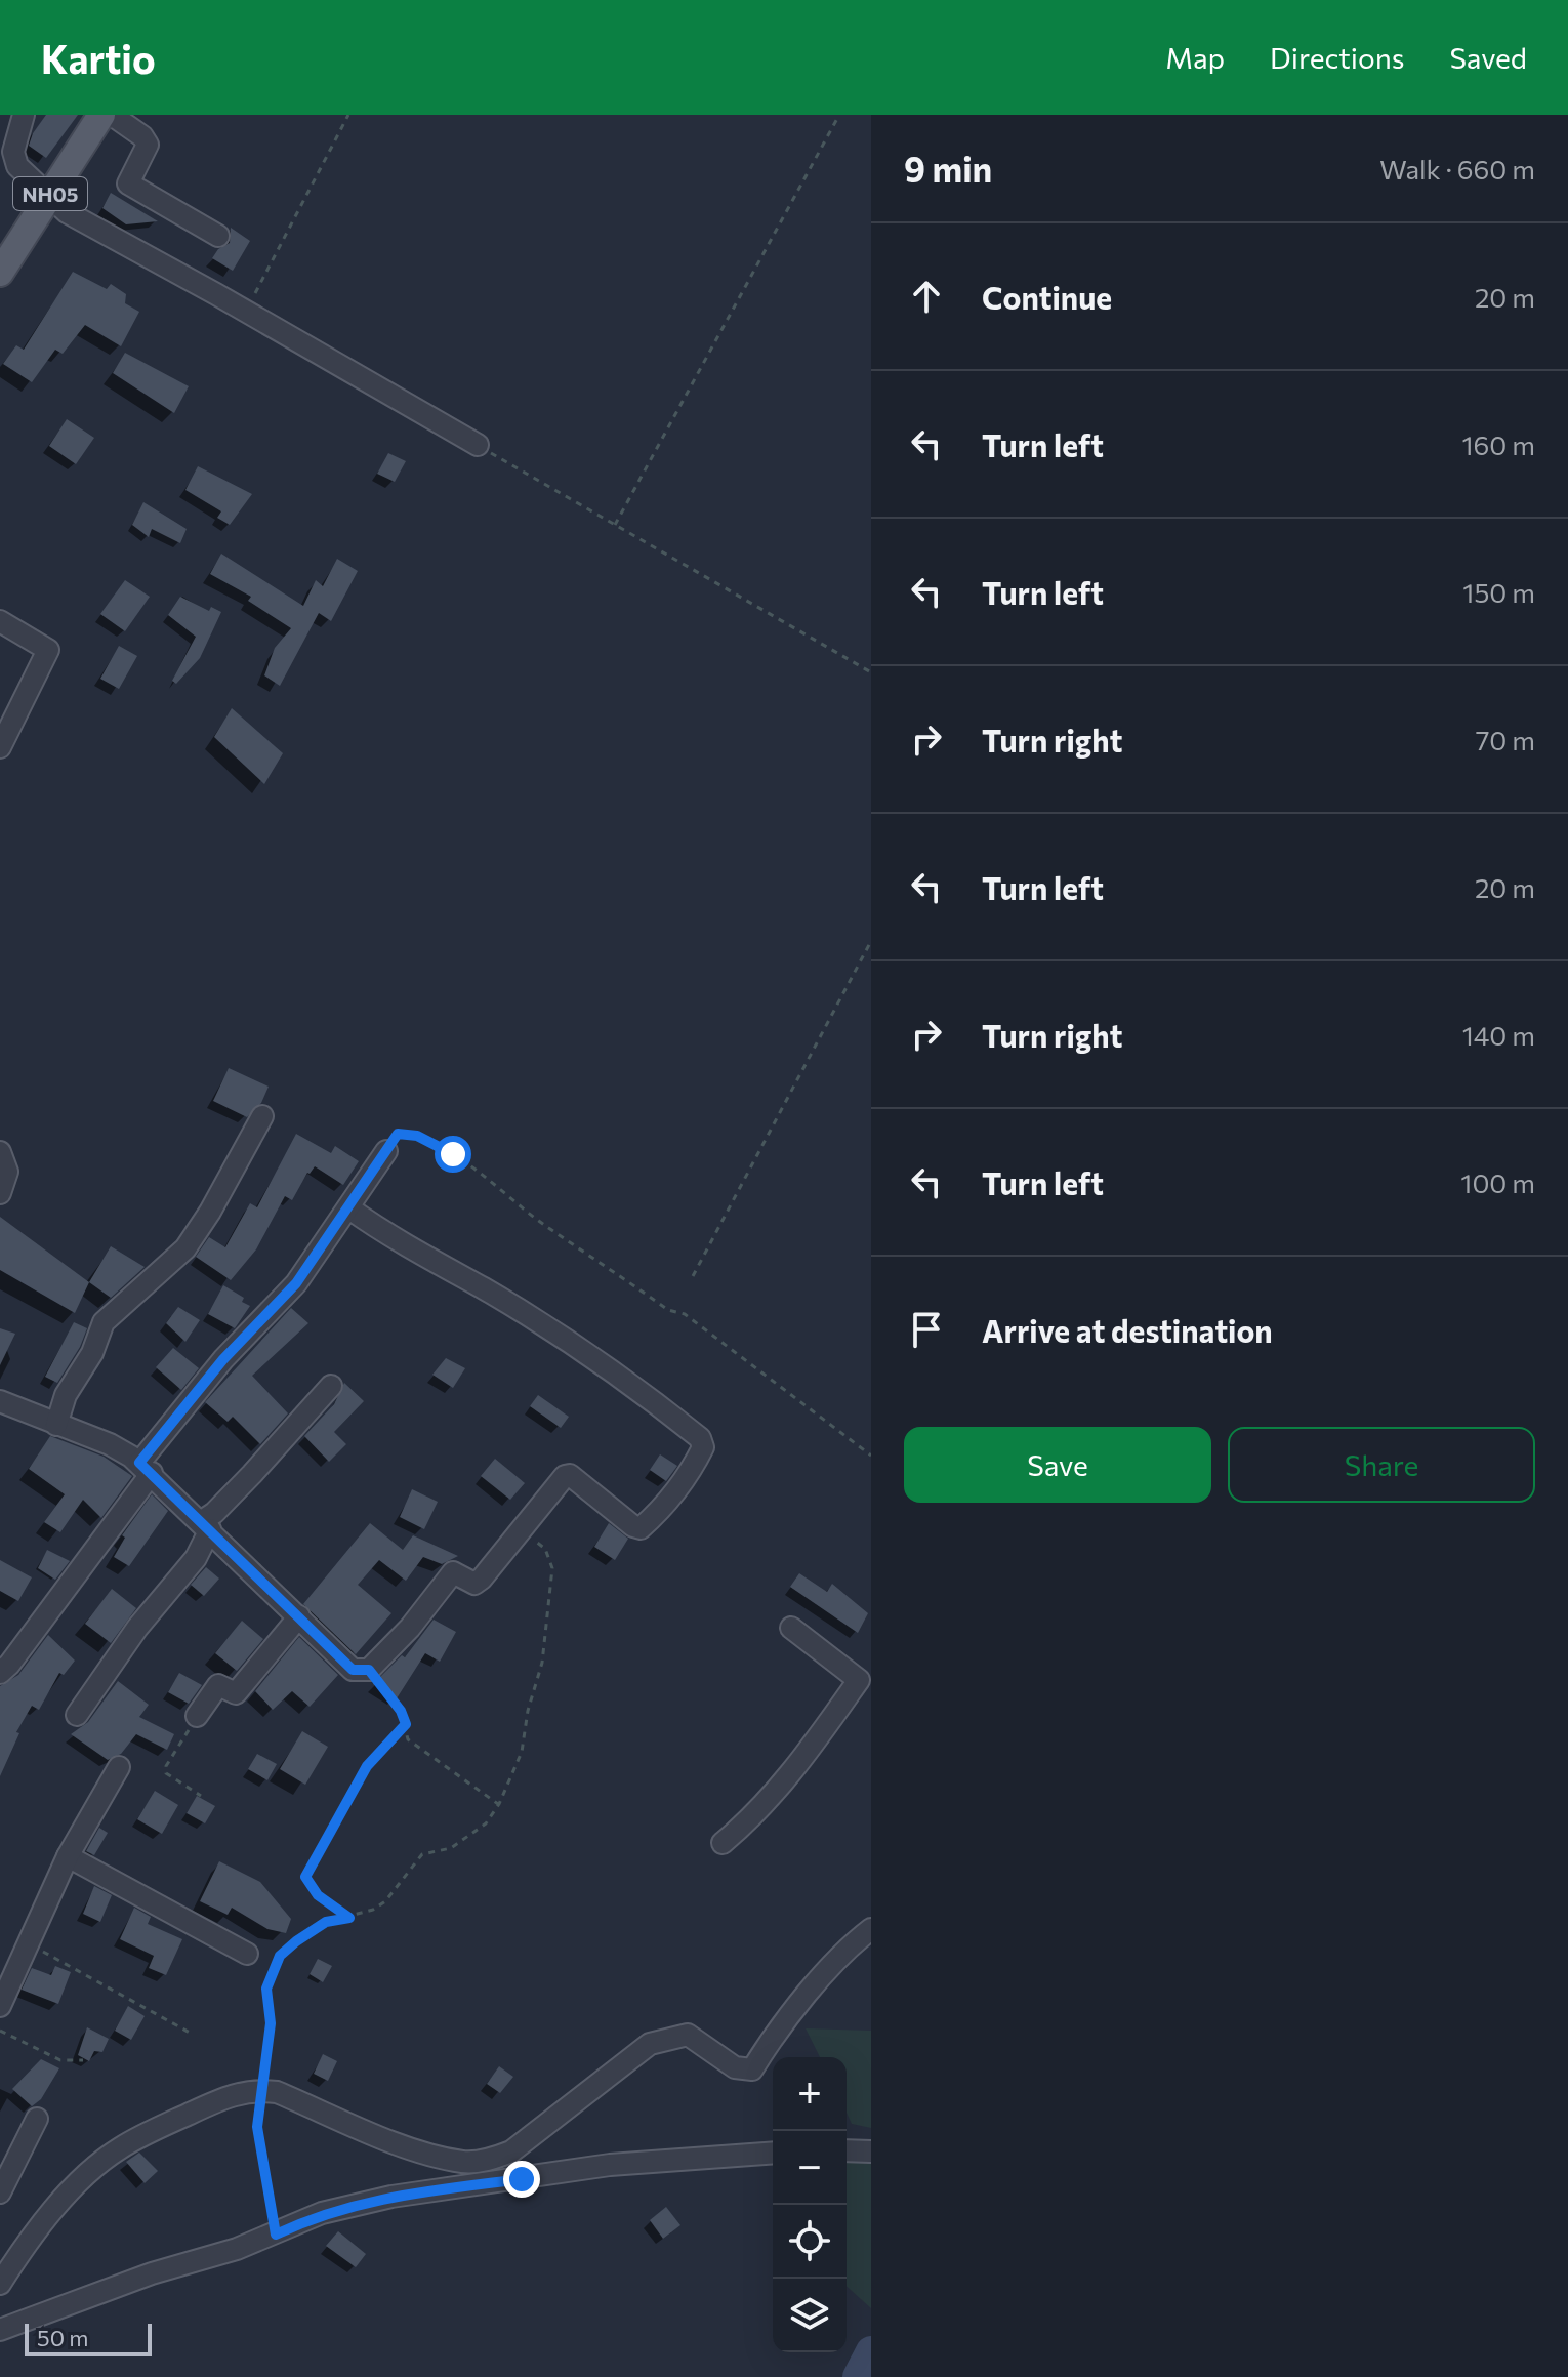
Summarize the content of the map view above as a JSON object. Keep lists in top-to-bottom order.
{
  "streets": {
    "main road": ["NH05"]
  },
  "scale_bar": "50 m",
  "page": {
    "header": "Kartio",
    "nav": ["Map", "Directions", "Saved"],
    "heading": ["9 min", "Walk · 660 m"],
    "list": [
      ["Continue", "20 m"],
      ["Turn left", "160 m"],
      ["Turn left", "150 m"],
      ["Turn right", "70 m"],
      ["Turn left", "20 m"],
      ["Turn right", "140 m"],
      ["Turn left", "100 m"],
      "Arrive at destination"
    ],
    "buttons": ["Save", "Share"],
    "map_buttons": ["+", "−"],
    "scale": "50 m"
  }
}
